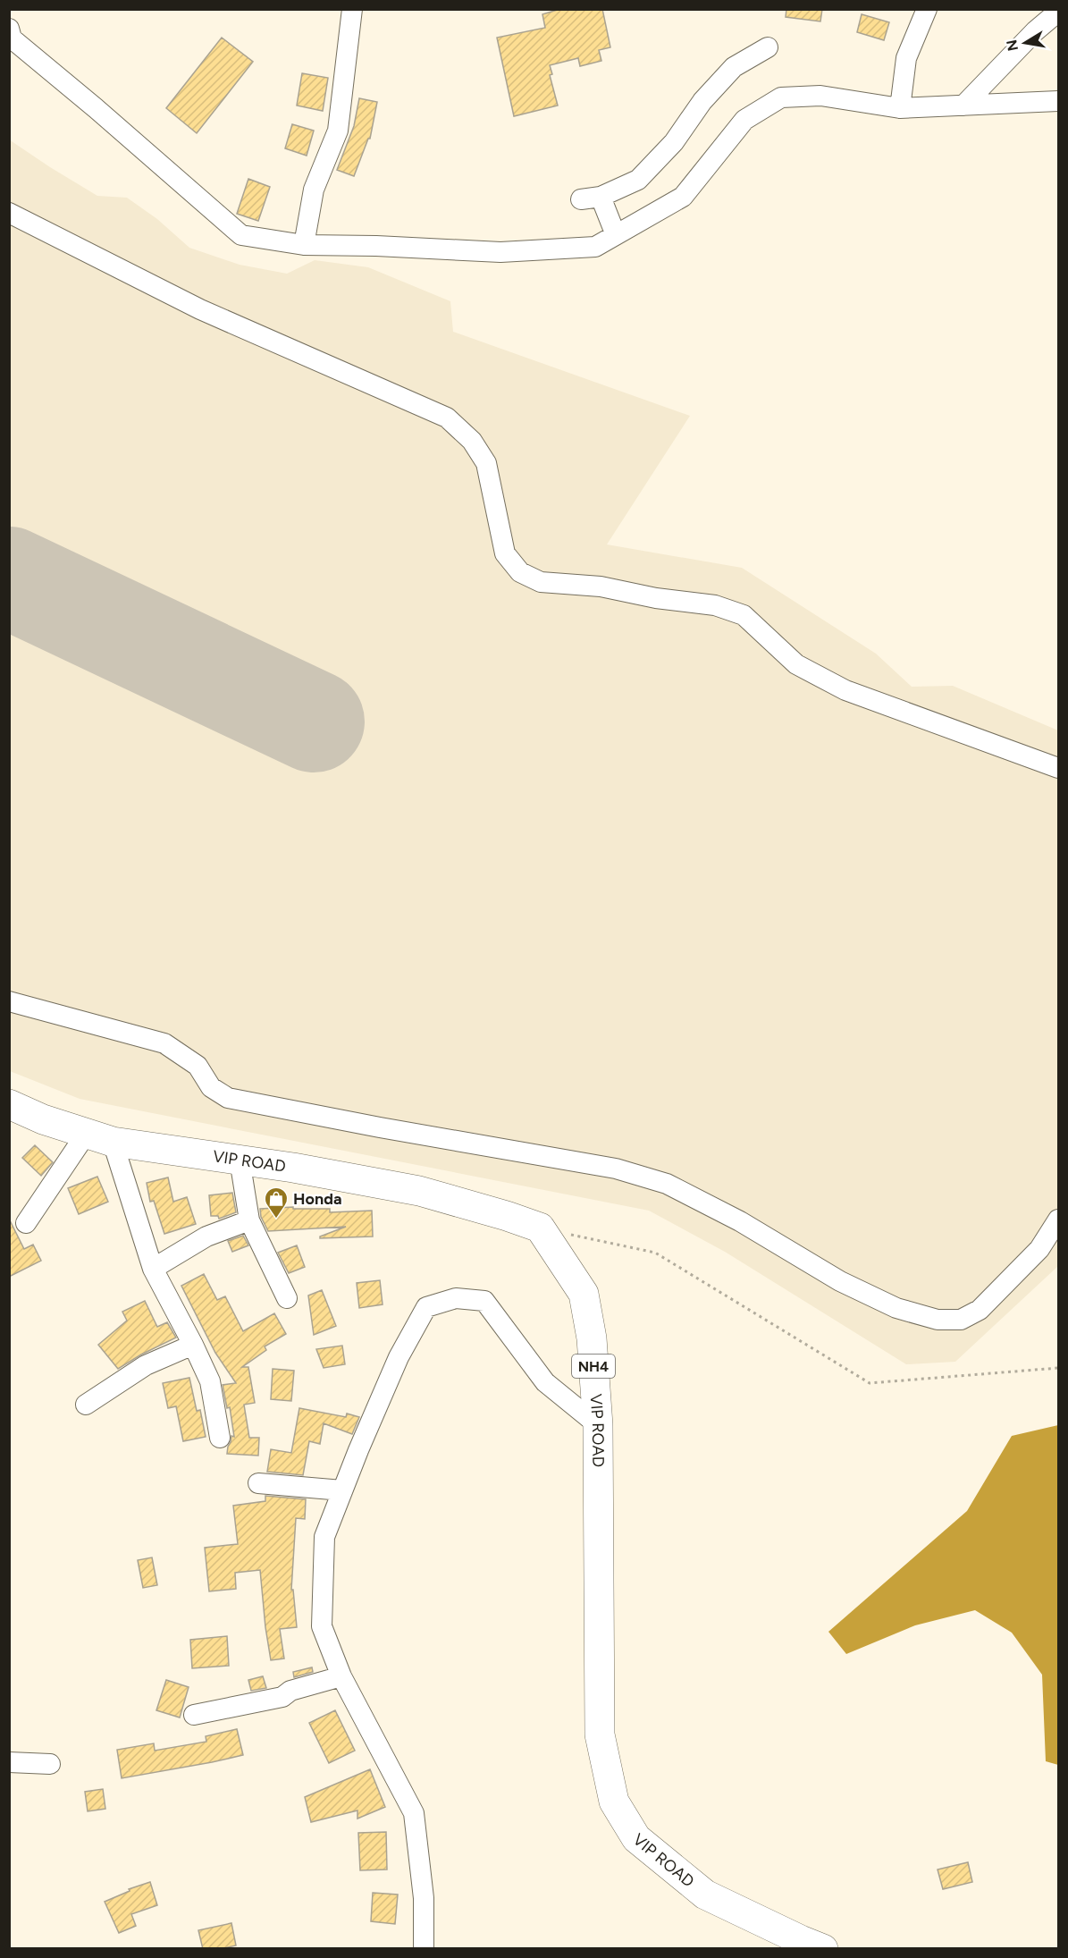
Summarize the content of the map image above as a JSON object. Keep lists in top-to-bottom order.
{
  "streets": {
    "highway": ["VIP ROAD", "NH4"]
  },
  "places": {
    "shop": ["Honda"]
  },
  "north": "left"
}
